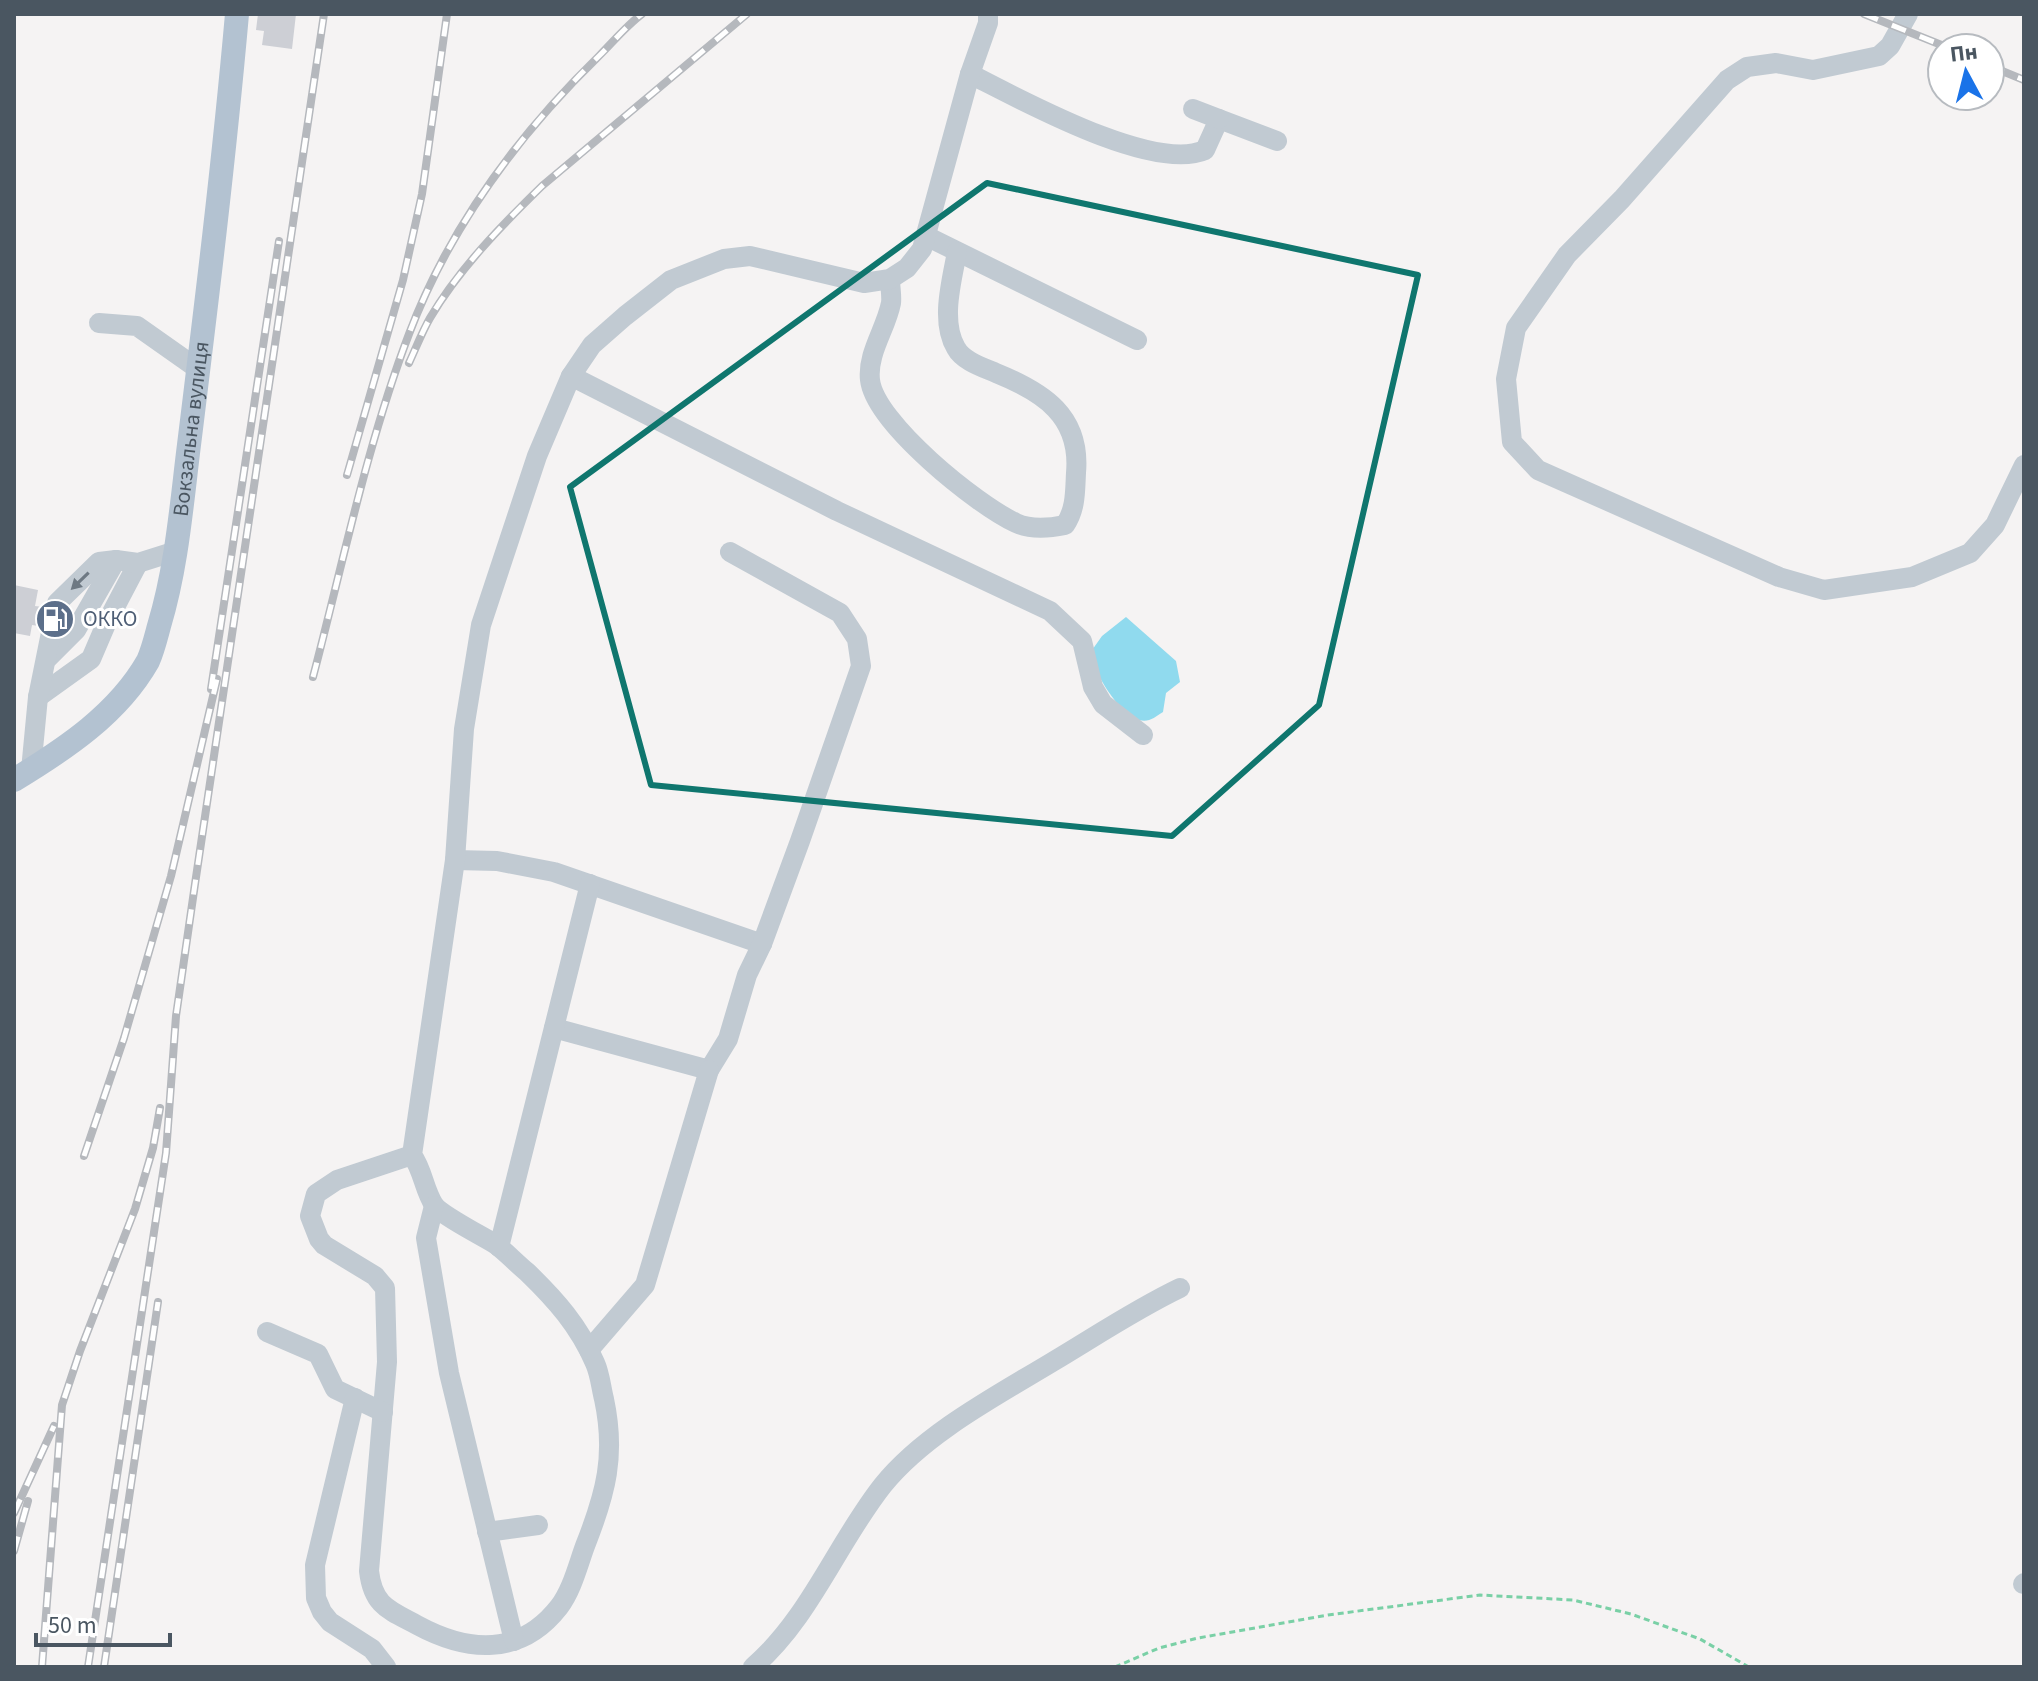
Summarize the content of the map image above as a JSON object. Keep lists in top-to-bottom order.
{
  "streets": {
    "main road": ["Вокзальна вулиця"]
  },
  "places": {
    "fuel station": ["ОККО"]
  },
  "scale_bar": "50 m",
  "north": "top"
}
